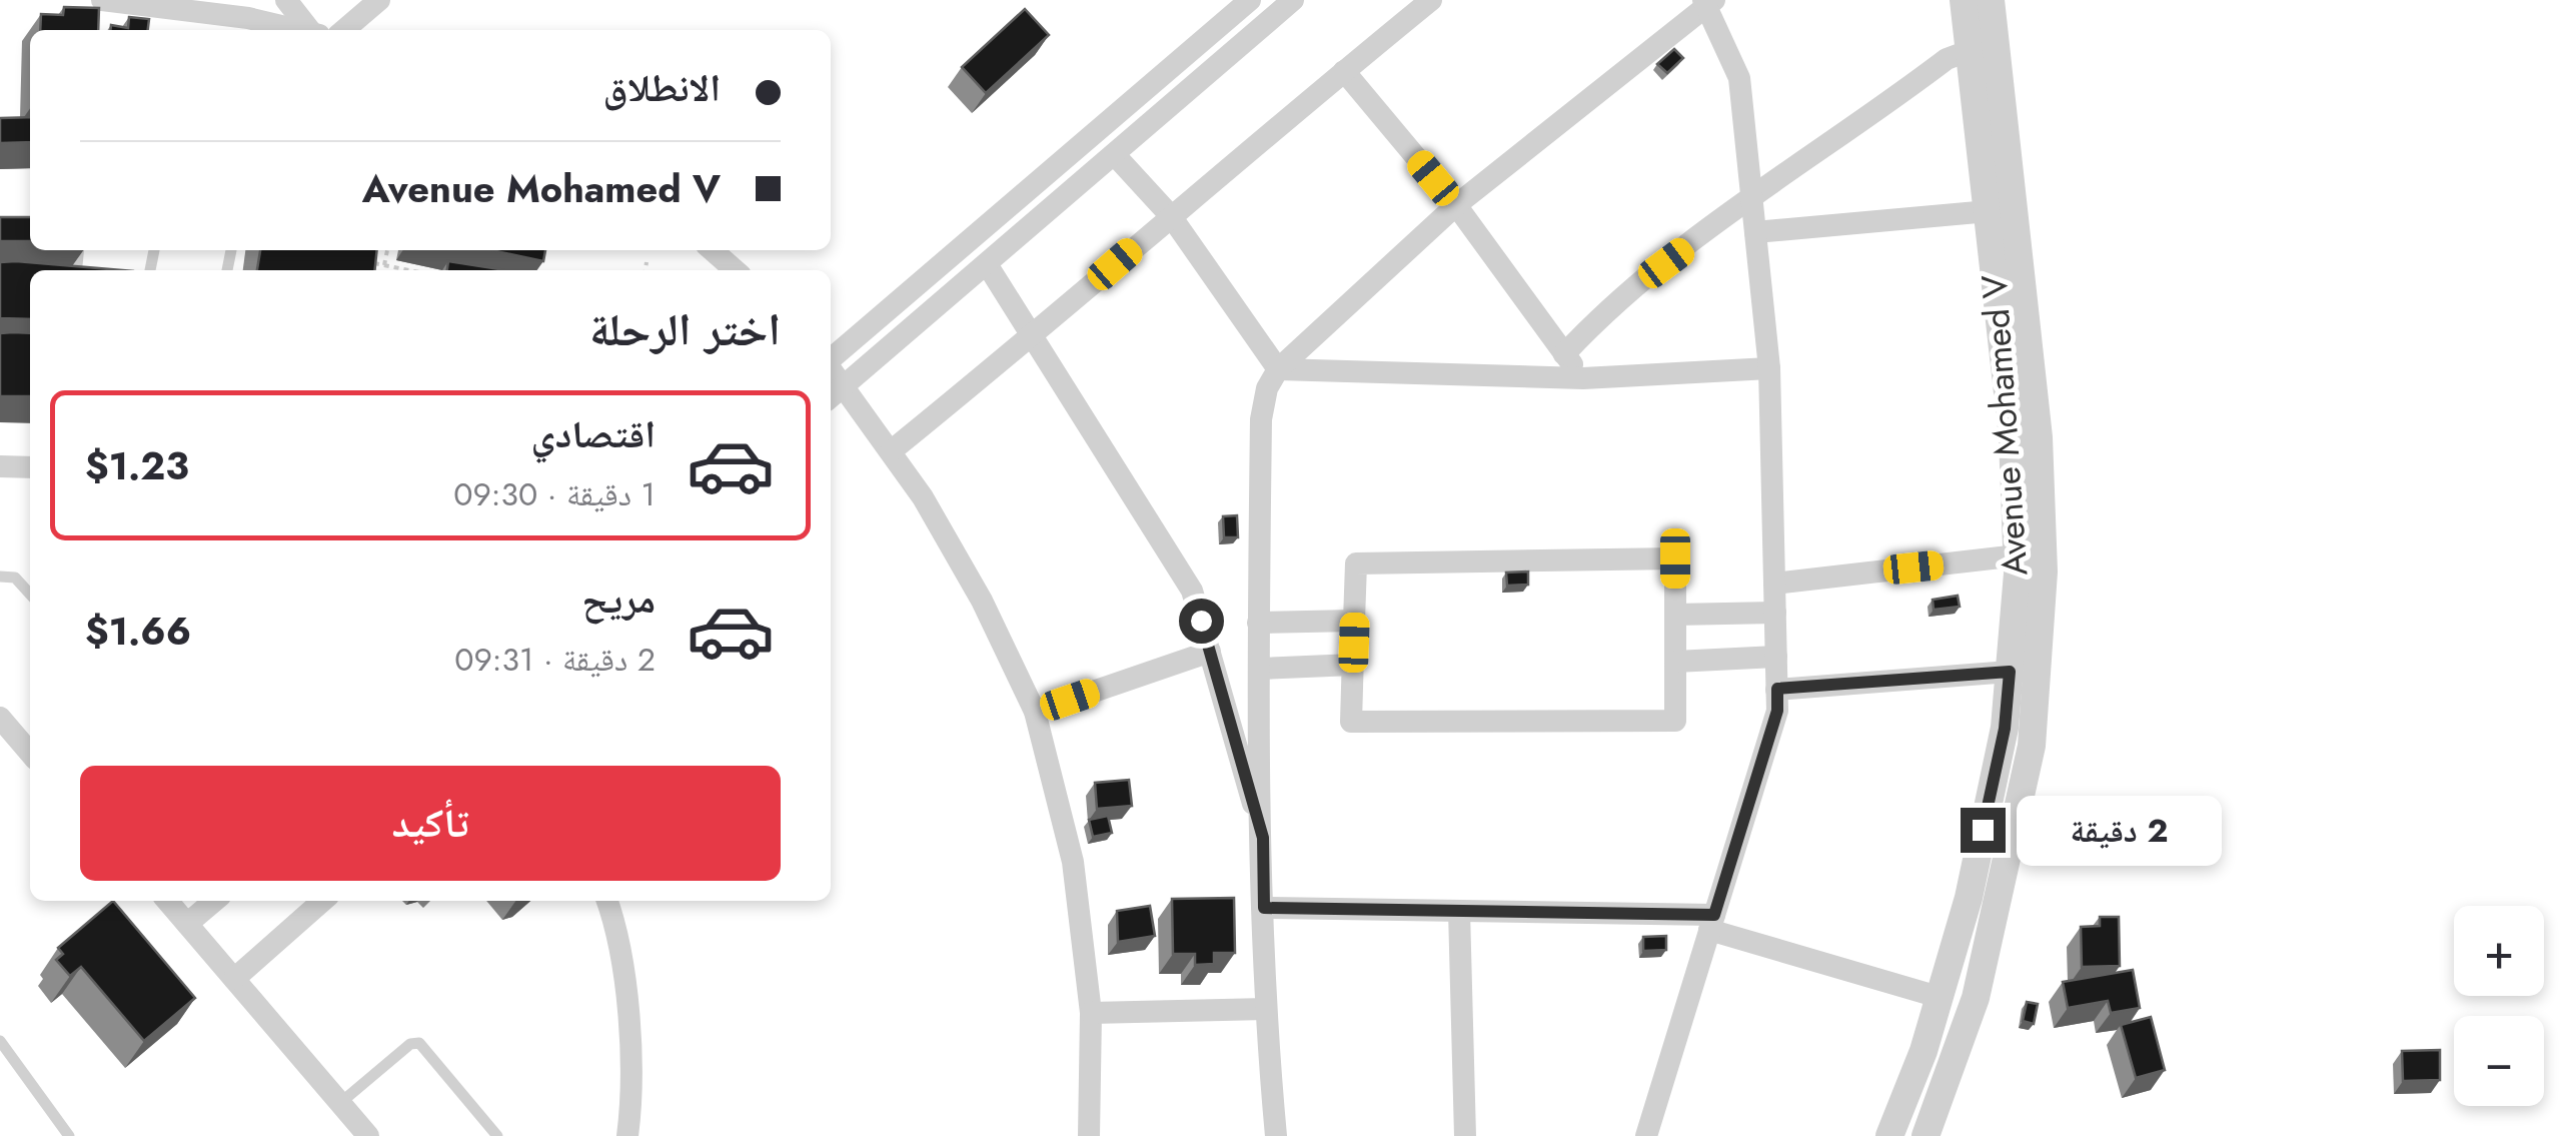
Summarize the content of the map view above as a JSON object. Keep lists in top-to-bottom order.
{
  "streets": {
    "street": ["Avenue Mohamed V"]
  },
  "page": {
    "banner": ["الانطلاق", "Avenue Mohamed V"],
    "heading": "اختر الرحلة",
    "list": [
      {
        "name": "اقتصادي",
        "note": "1 دقيقة · 09:30",
        "value": "$1.23"
      },
      {
        "name": "مريح",
        "note": "2 دقيقة · 09:31",
        "value": "$1.66"
      }
    ],
    "buttons": "تأكيد",
    "bubble": "2 دقيقة",
    "map_buttons": ["+", "−"]
  }
}
